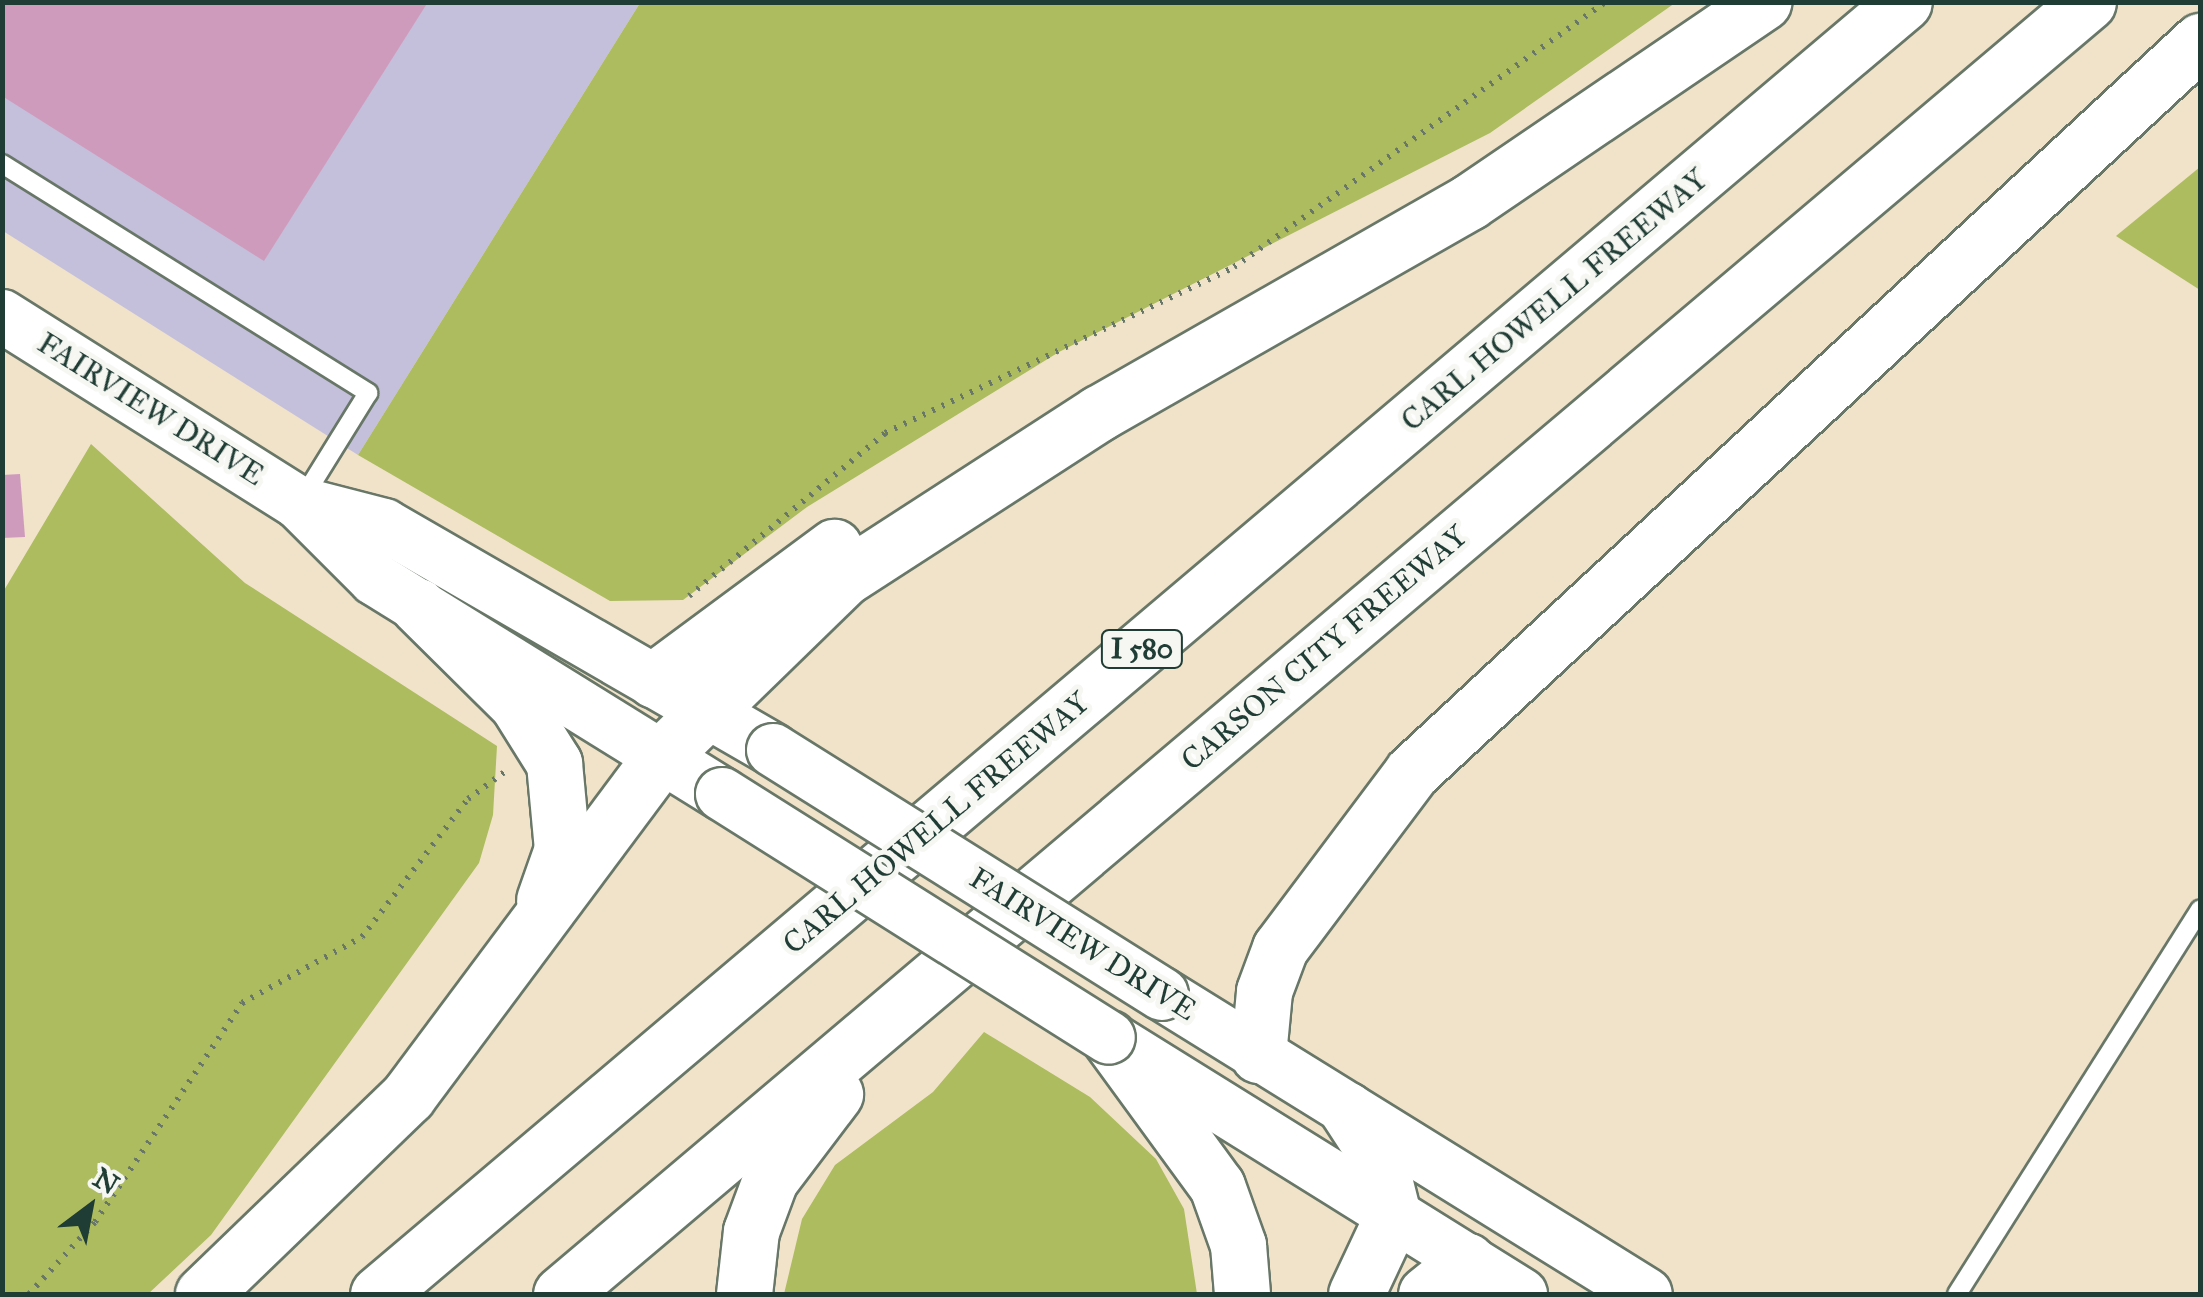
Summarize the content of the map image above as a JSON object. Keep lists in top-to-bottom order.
{
  "streets": {
    "highway": ["CARL HOWELL FREEWAY", "CARSON CITY FREEWAY", "I 580"],
    "main road": ["FAIRVIEW DRIVE"]
  },
  "north": "top right"
}
